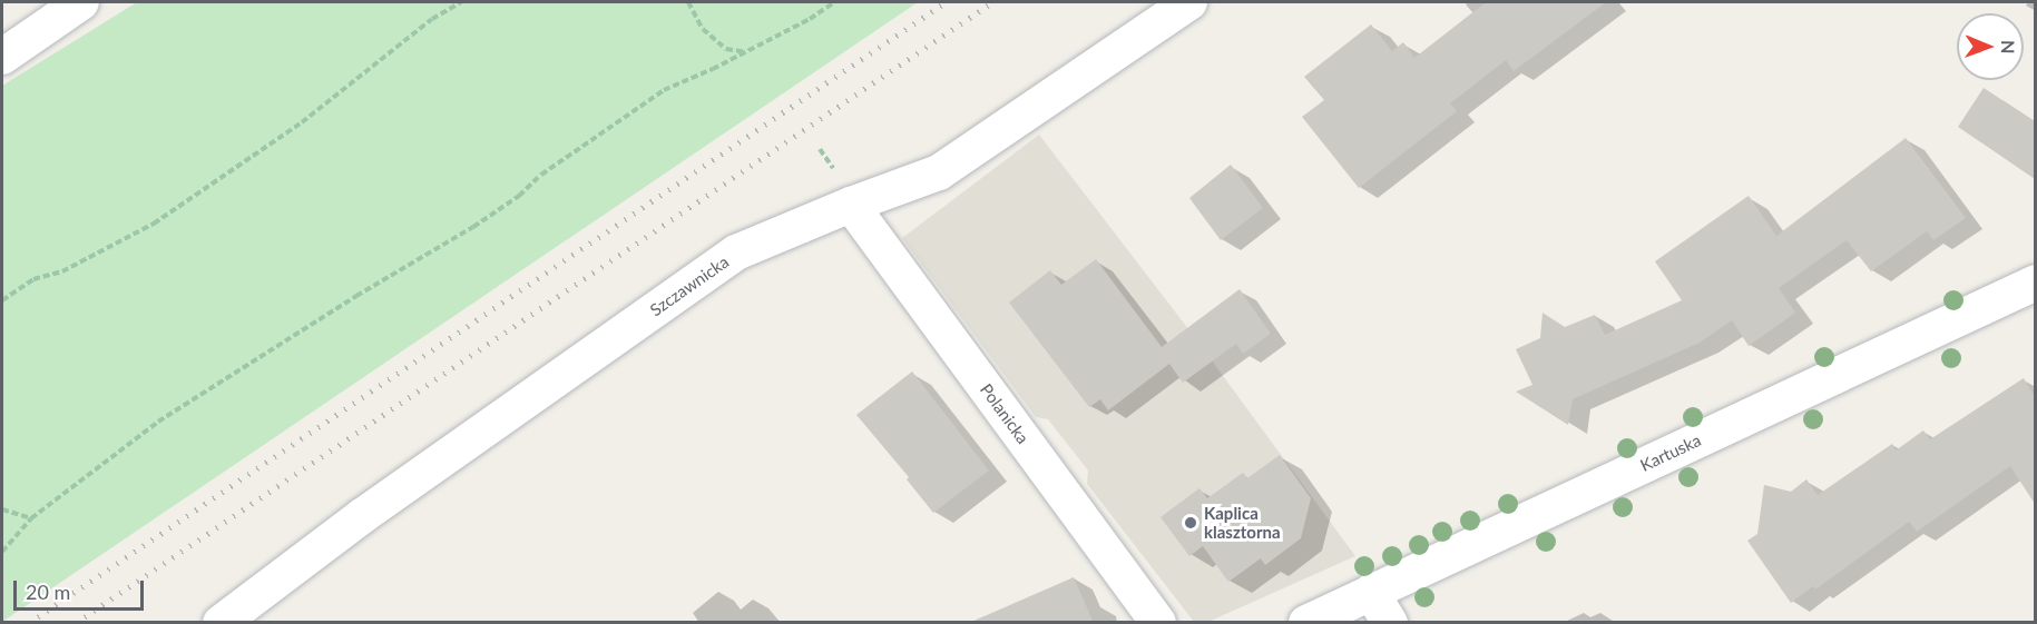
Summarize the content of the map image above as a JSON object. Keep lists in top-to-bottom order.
{
  "streets": {
    "street": ["Szczawnicka", "Polanicka", "Kartuska"]
  },
  "crossings": [
    ["Szczawnicka", "Polanicka"]
  ],
  "places": ["Kaplica klasztorna"],
  "scale_bar": "20 m",
  "north": "right"
}
